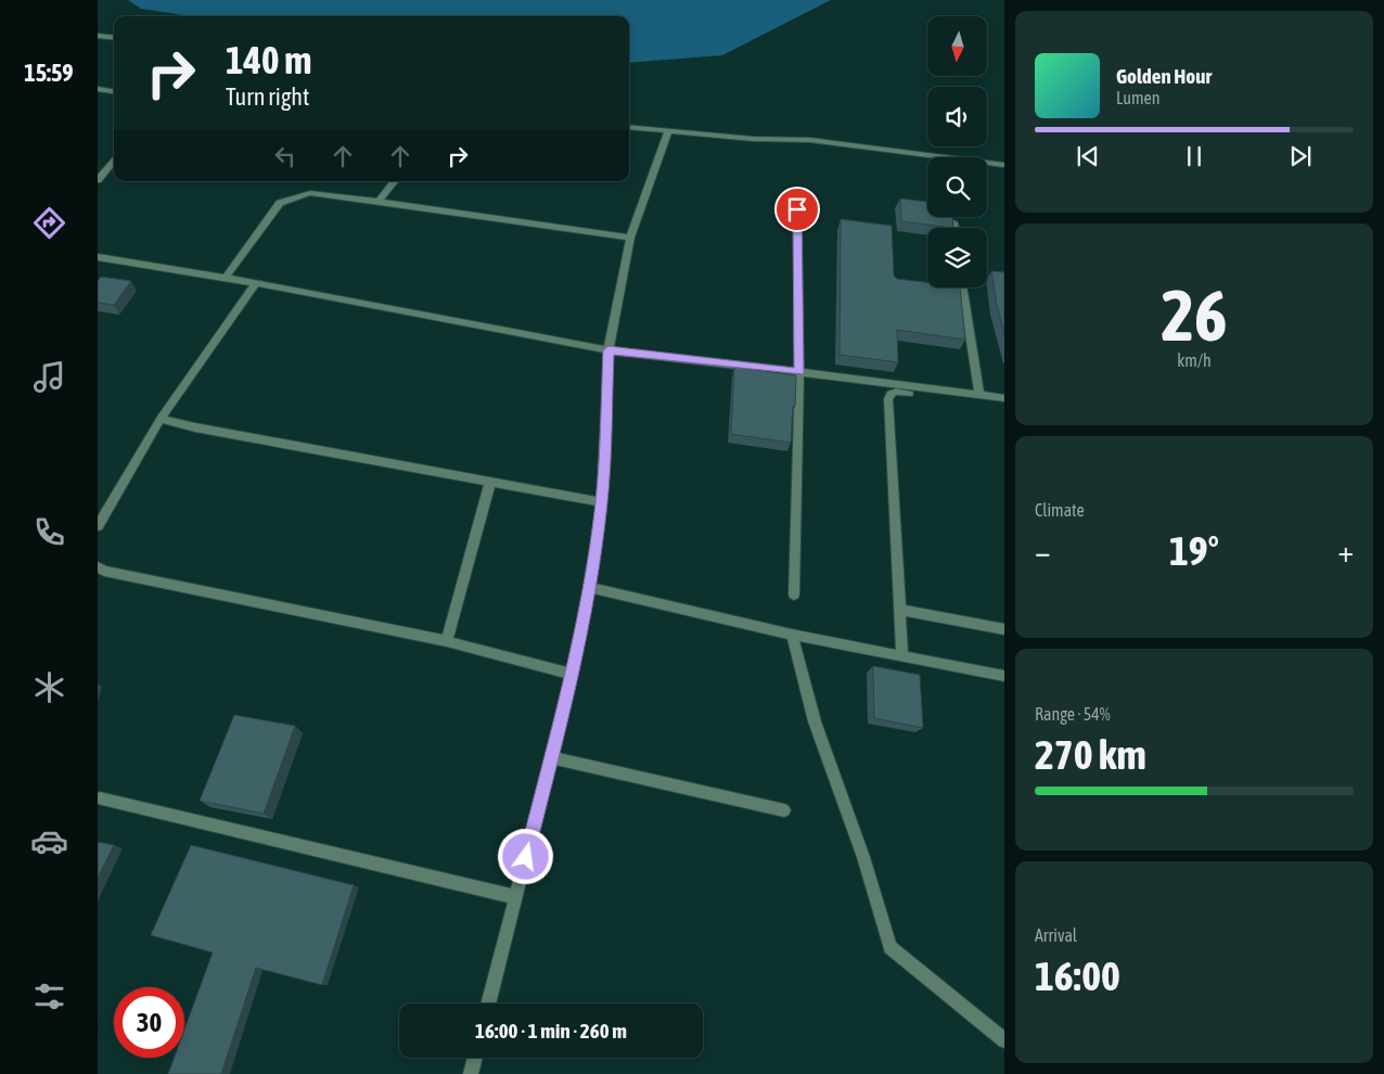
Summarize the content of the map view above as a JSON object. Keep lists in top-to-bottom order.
{
  "north": "bottom",
  "page": {
    "tabs": "15:59",
    "turn": ["140 m", "Turn right"],
    "song": ["Golden Hour", "Lumen"],
    "tile": [
      ["26", "km/h"],
      "Climate",
      ["Range · 54%", "270 km"],
      ["Arrival", "16:00"]
    ],
    "heat": ["−", "19°", "+"],
    "limit": "30",
    "trip": "16:00 · 1 min · 260 m"
  }
}
